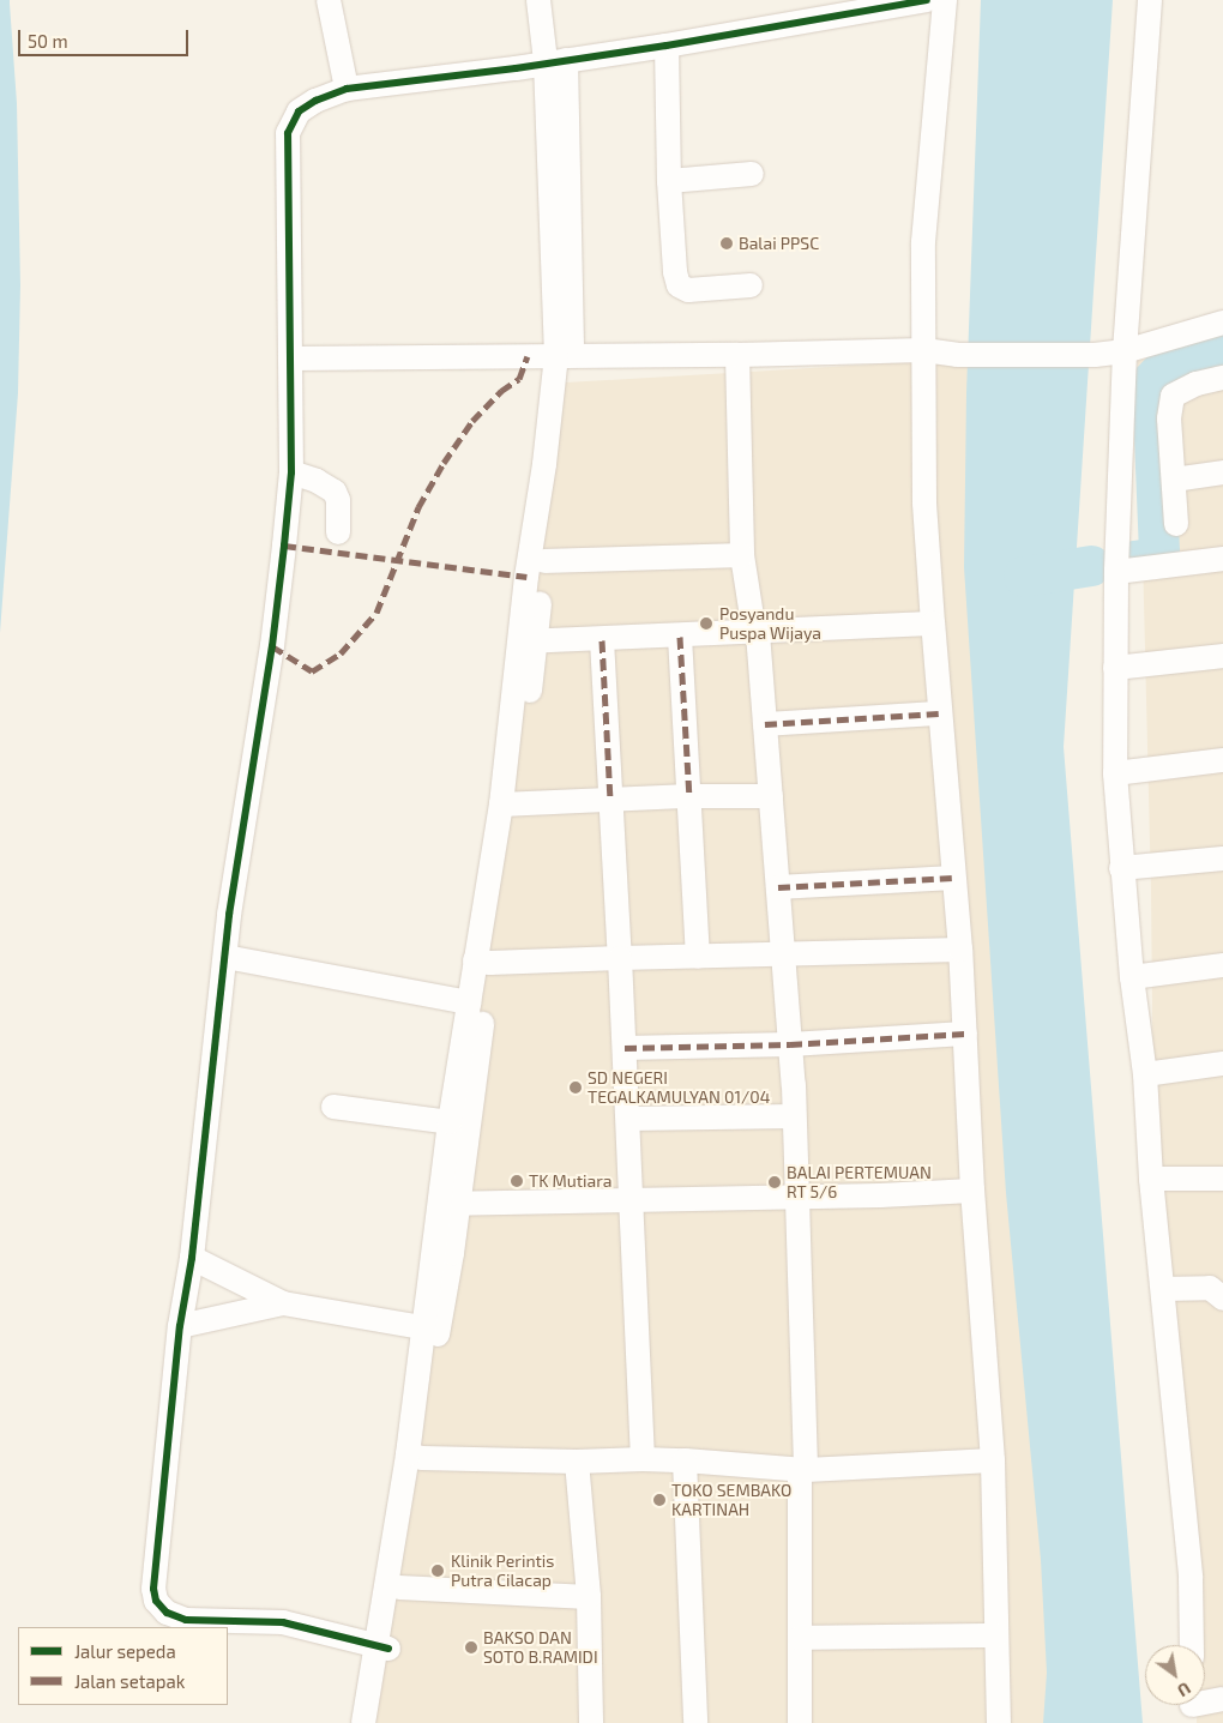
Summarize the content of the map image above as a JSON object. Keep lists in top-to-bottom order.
{
  "places": [
    "Balai PPSC",
    "Posyandu Puspa Wijaya",
    "SD NEGERI TEGALKAMULYAN 01/04",
    "TK Mutiara",
    "BALAI PERTEMUAN RT 5/6",
    "TOKO SEMBAKO KARTINAH",
    "Klinik Perintis Putra Cilacap",
    "BAKSO DAN SOTO B.RAMIDI"
  ],
  "legend": ["Jalur sepeda", "Jalan setapak"],
  "scale_bar": "50 m",
  "north": "bottom right"
}
